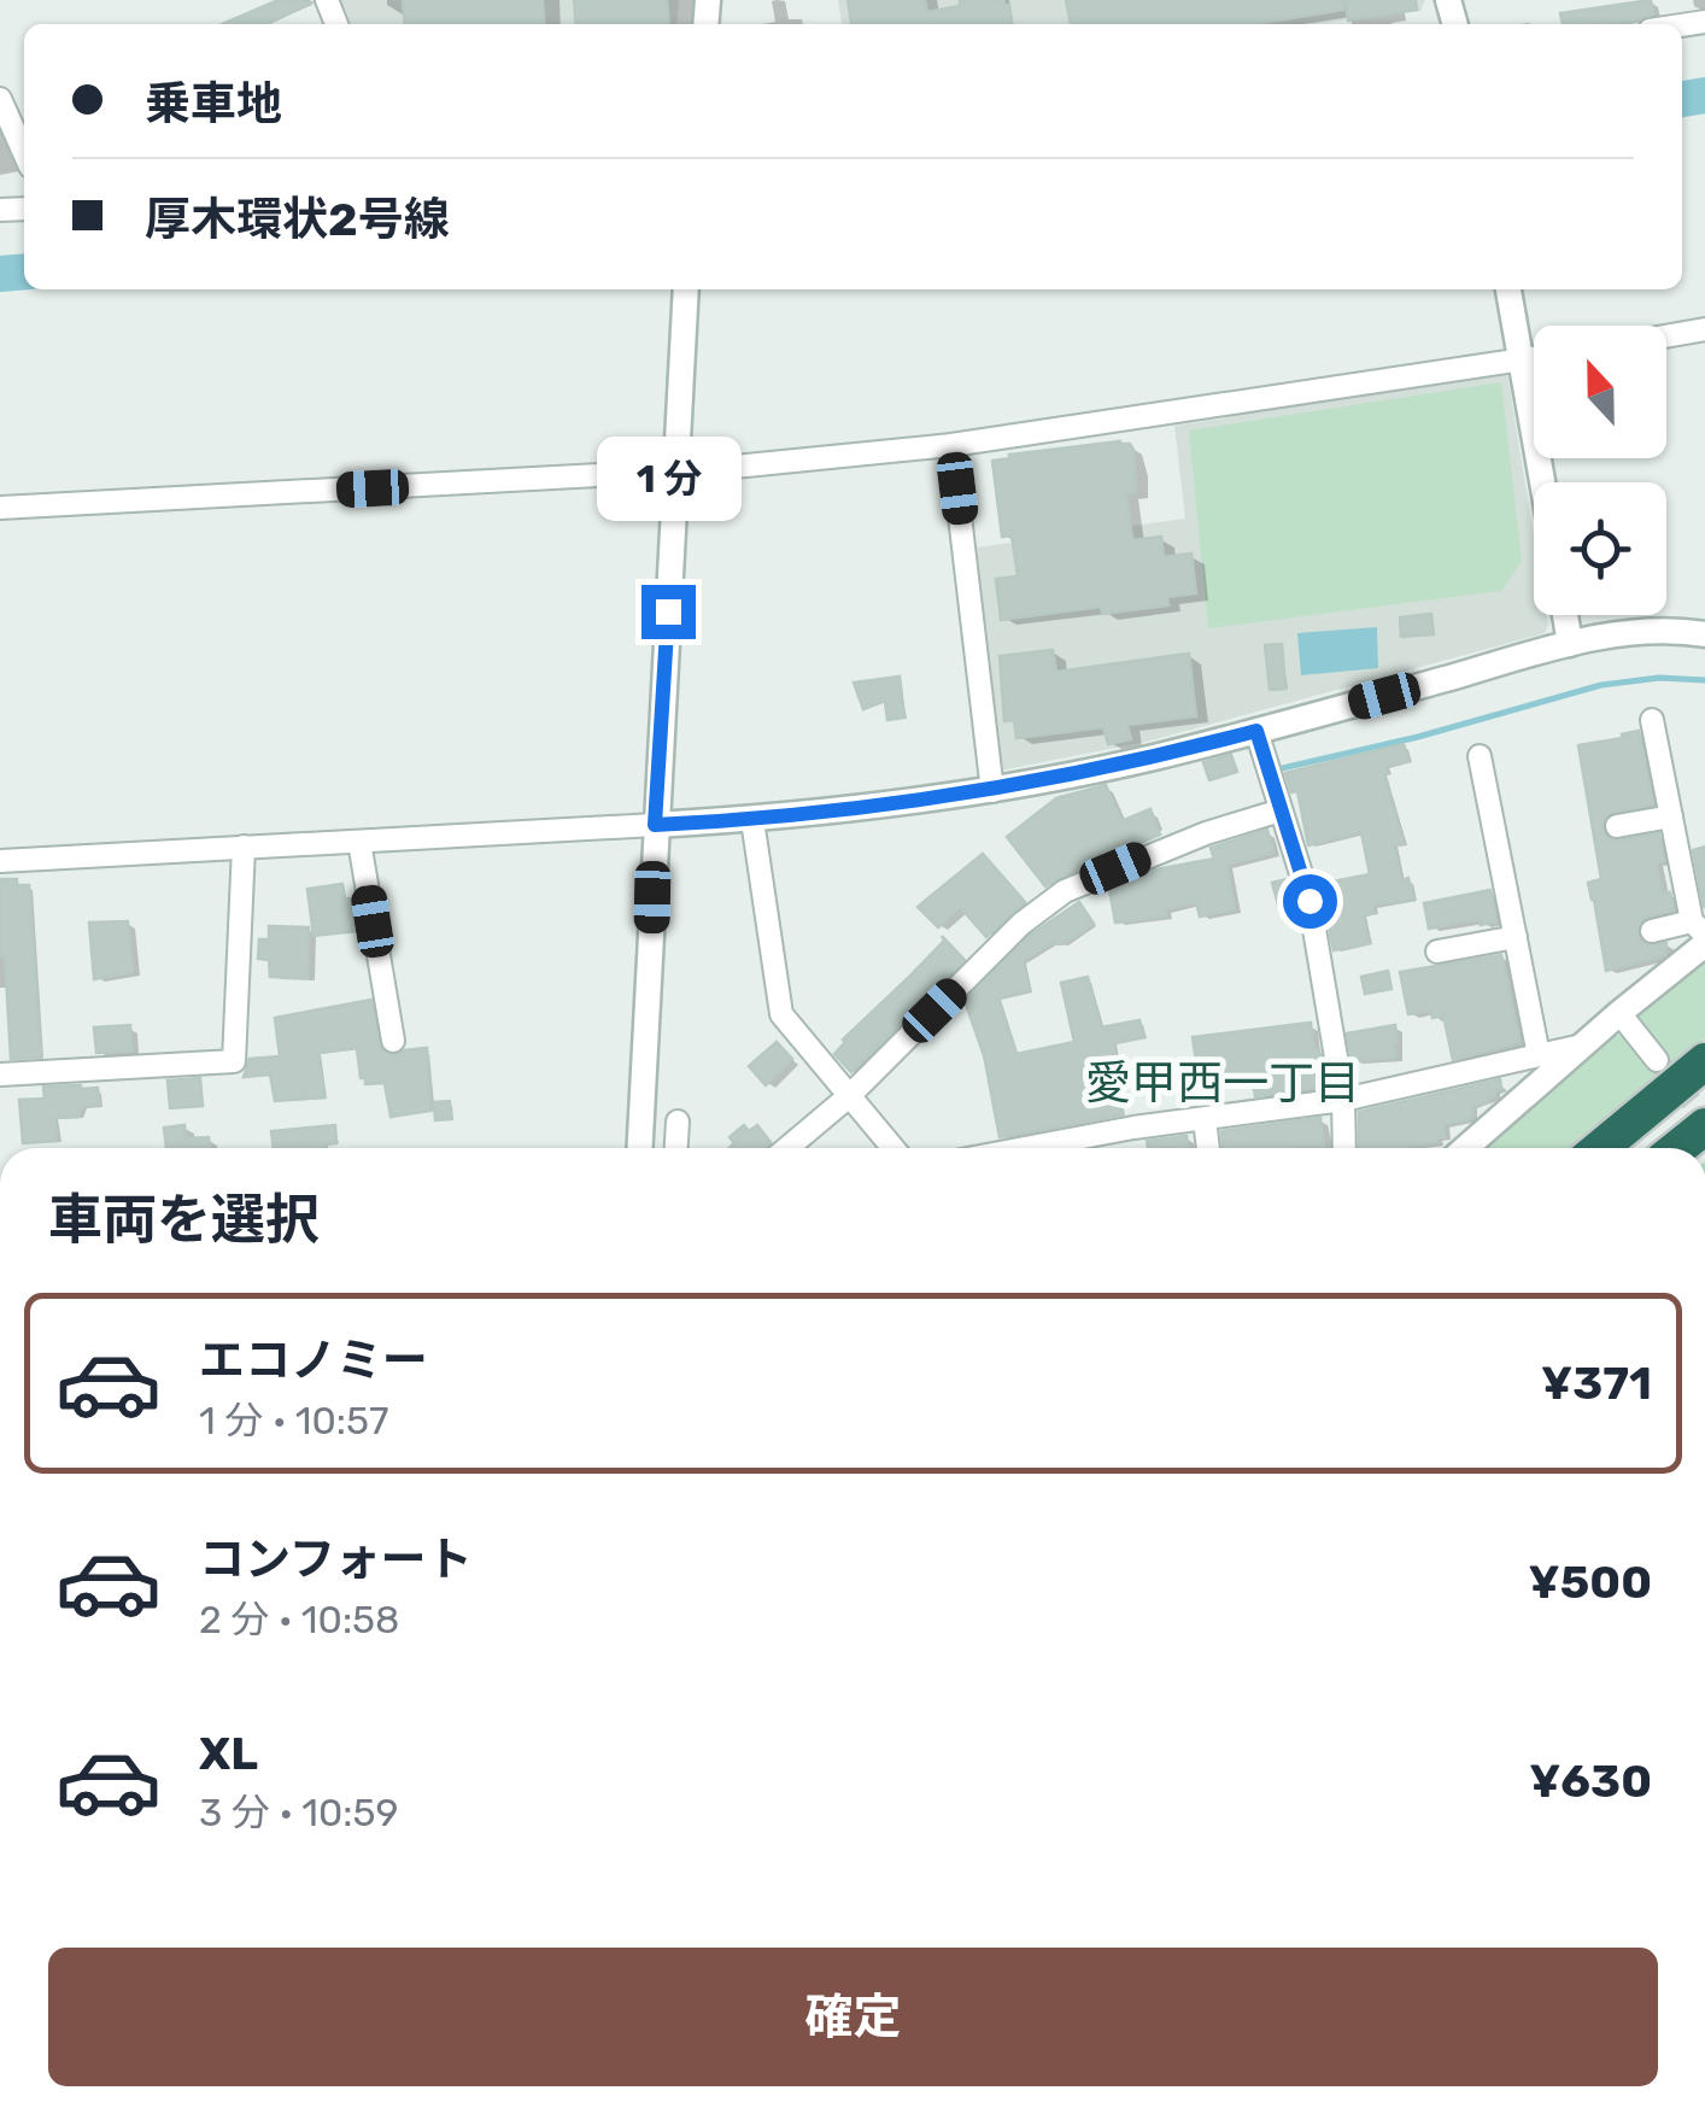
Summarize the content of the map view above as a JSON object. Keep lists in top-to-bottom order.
{
  "districts": ["愛甲西一丁目"],
  "north": "top",
  "page": {
    "banner": ["乗車地", "厚木環状2号線"],
    "bubble": "1 分",
    "heading": "車両を選択",
    "list": [
      {
        "name": "エコノミー",
        "note": "1 分 · 10:57",
        "value": "¥371"
      },
      {
        "name": "コンフォート",
        "note": "2 分 · 10:58",
        "value": "¥500"
      },
      {
        "name": "XL",
        "note": "3 分 · 10:59",
        "value": "¥630"
      }
    ],
    "buttons": "確定"
  }
}
